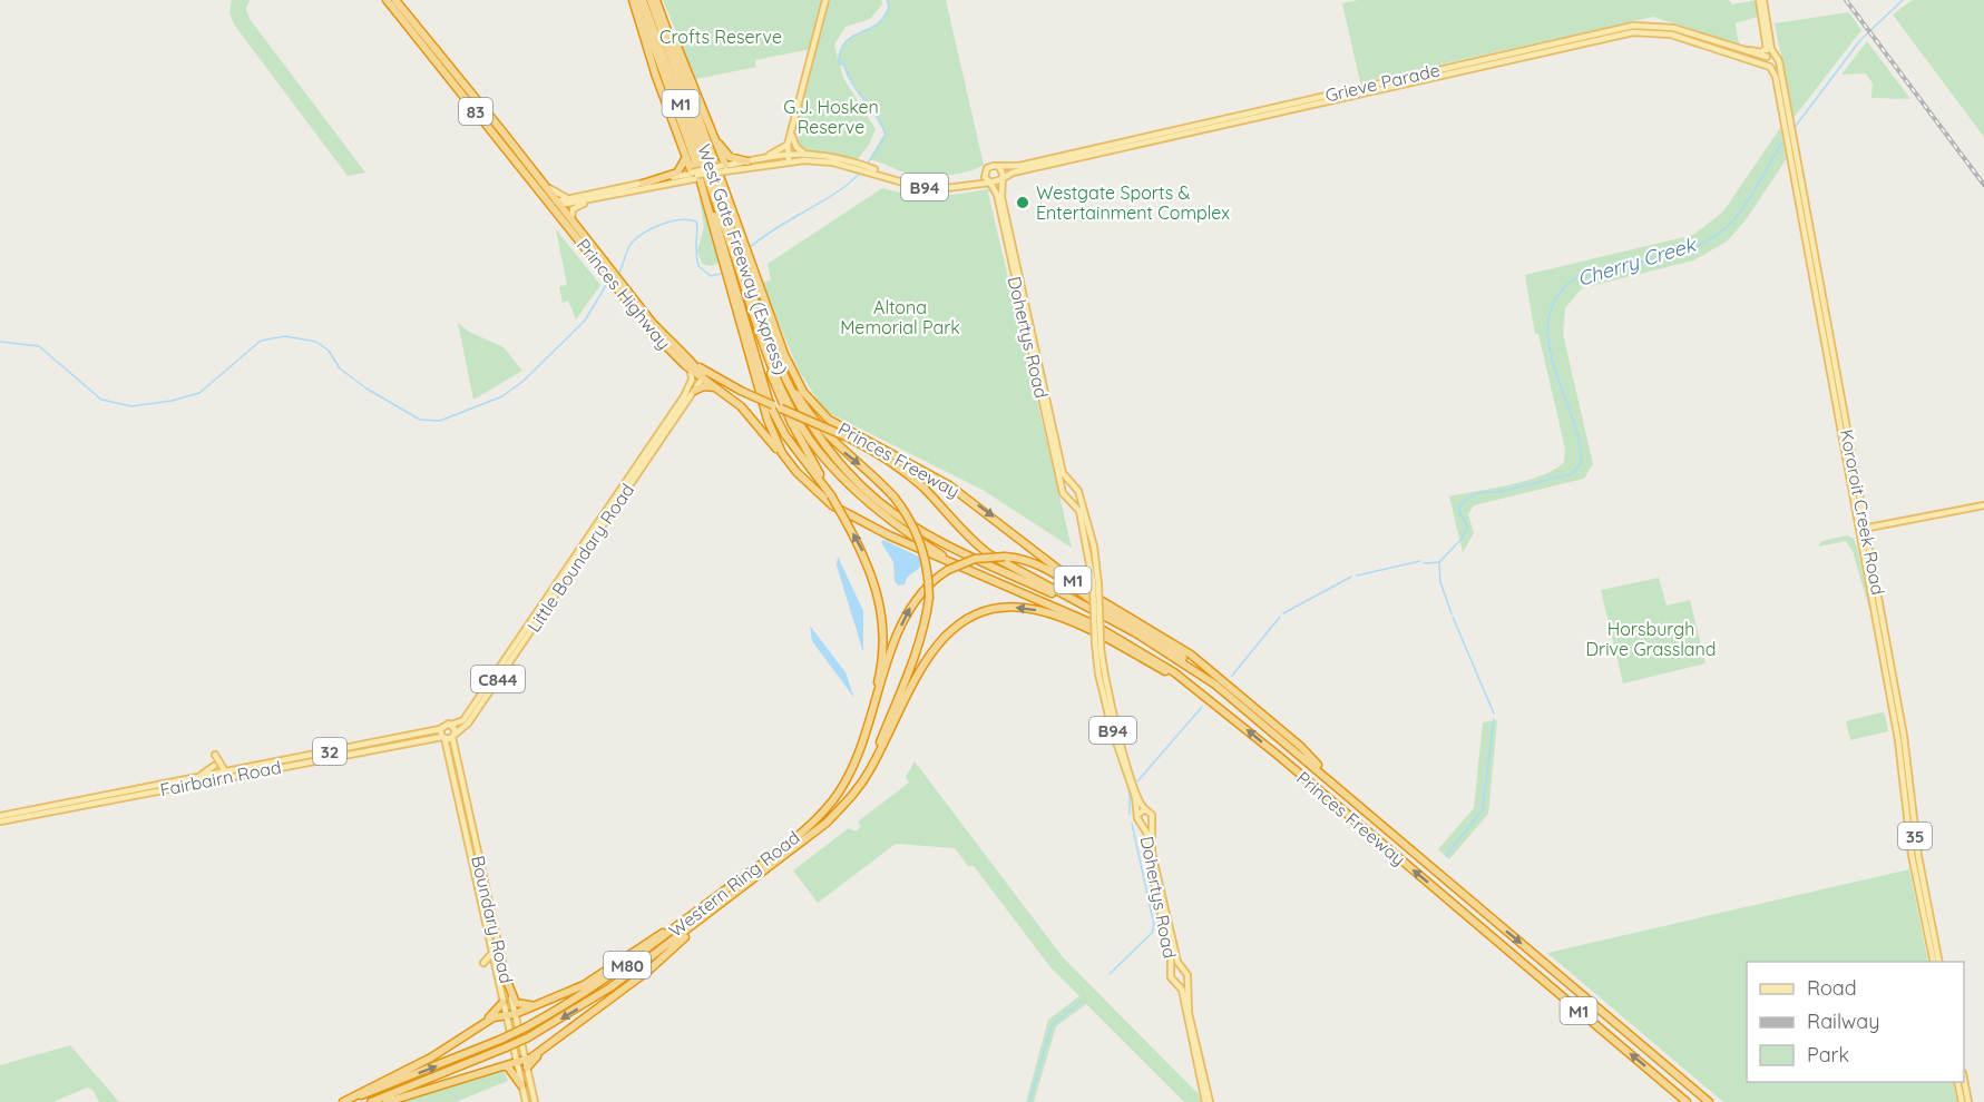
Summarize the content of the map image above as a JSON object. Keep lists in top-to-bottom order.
{
  "streets": {
    "highway": [
      "M1",
      "83",
      "West Gate Freeway (Express)",
      "Princes Highway",
      "Princes Freeway",
      "Western Ring Road",
      "M80"
    ],
    "main road": [
      "Grieve Parade",
      "B94",
      "Dohertys Road",
      "Kororoit Creek Road",
      "Little Boundary Road",
      "C844",
      "32",
      "Fairbairn Road",
      "35",
      "Boundary Road"
    ]
  },
  "crossings": [
    ["Grieve Parade", "B94"],
    ["Grieve Parade", "Dohertys Road"],
    ["Grieve Parade", "Kororoit Creek Road"],
    ["Grieve Parade", "35"],
    ["M1", "West Gate Freeway (Express)"],
    ["M1", "Princes Freeway"],
    ["83", "B94"],
    ["83", "Princes Highway"],
    ["B94", "Princes Highway"],
    ["B94", "Dohertys Road"],
    ["West Gate Freeway (Express)", "Princes Freeway"],
    ["Princes Highway", "Little Boundary Road"],
    ["Kororoit Creek Road", "35"],
    ["Little Boundary Road", "32"],
    ["Little Boundary Road", "Boundary Road"],
    ["32", "Fairbairn Road"],
    ["32", "Boundary Road"],
    ["Fairbairn Road", "Boundary Road"]
  ],
  "water": ["Cherry Creek"],
  "parks": [
    "Crofts Reserve",
    "G.J. Hosken Reserve",
    "Altona Memorial Park",
    "Horsburgh Drive Grassland"
  ],
  "places": ["Westgate Sports & Entertainment Complex"],
  "legend": ["Road", "Railway", "Park"]
}
